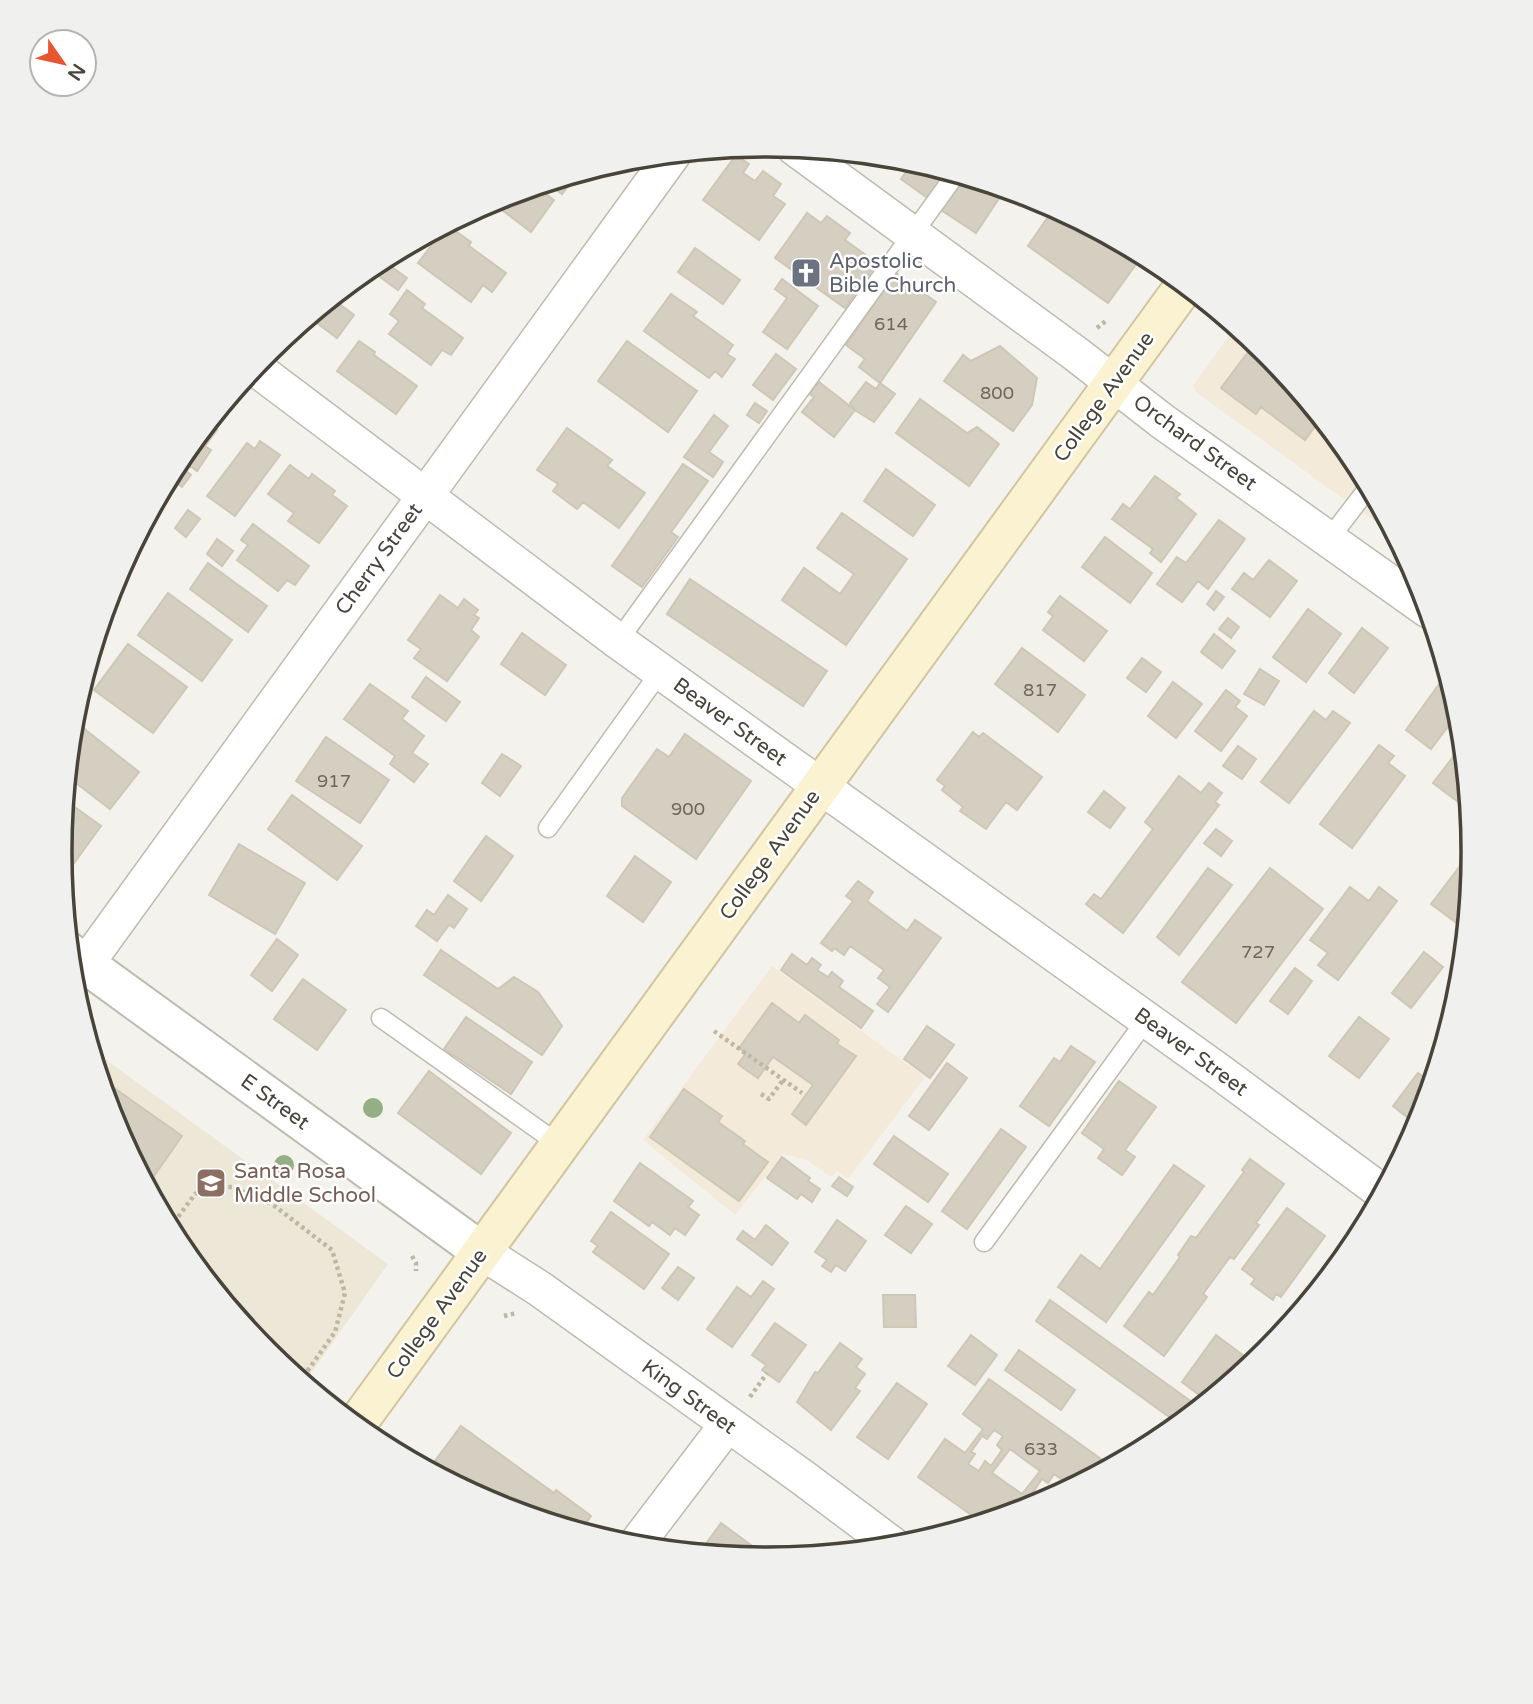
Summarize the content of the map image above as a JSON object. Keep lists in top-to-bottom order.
{
  "streets": {
    "main road": ["College Avenue"],
    "street": [
      "Orchard Street",
      "Cherry Street",
      "Beaver Street",
      "E Street",
      "King Street"
    ]
  },
  "crossings": [
    ["College Avenue", "Orchard Street"],
    ["College Avenue", "Beaver Street"],
    ["College Avenue", "E Street"],
    ["College Avenue", "King Street"],
    ["Cherry Street", "Beaver Street"],
    ["E Street", "King Street"]
  ],
  "places": {
    "church": ["Apostolic Bible Church"],
    "school or university": ["Santa Rosa Middle School"]
  },
  "house_numbers": [
    "614",
    "800",
    "817",
    "917",
    "900",
    "727",
    "633"
  ],
  "north": "bottom right"
}
